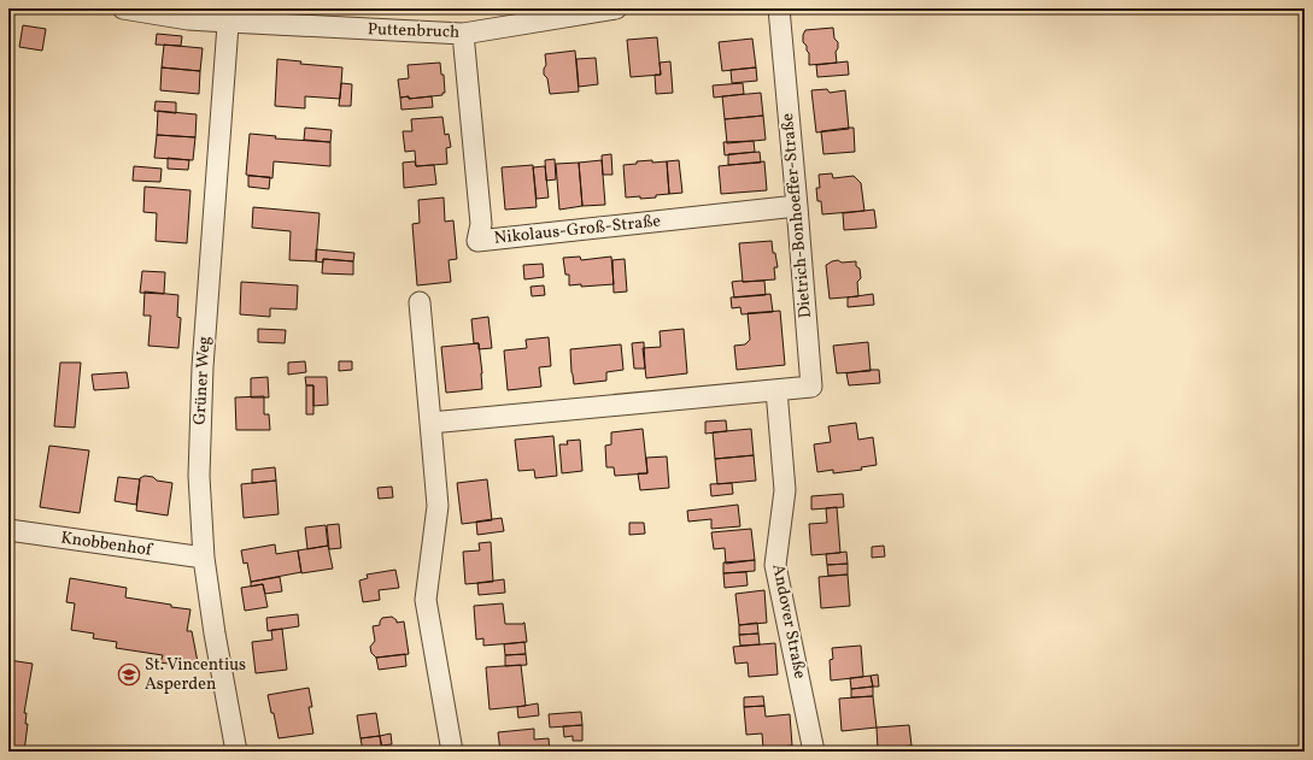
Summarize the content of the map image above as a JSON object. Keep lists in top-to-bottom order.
{
  "streets": {
    "street": [
      "Puttenbruch",
      "Dietrich-Bonhoeffer-Straße",
      "Nikolaus-Groß-Straße",
      "Grüner Weg",
      "Knobbenhof",
      "Andover Straße"
    ]
  },
  "crossings": [
    ["Puttenbruch", "Nikolaus-Groß-Straße"],
    ["Puttenbruch", "Grüner Weg"],
    ["Dietrich-Bonhoeffer-Straße", "Nikolaus-Groß-Straße"],
    ["Dietrich-Bonhoeffer-Straße", "Andover Straße"],
    ["Grüner Weg", "Knobbenhof"]
  ],
  "places": {
    "school or university": ["St. Vincentius Asperden"]
  }
}
